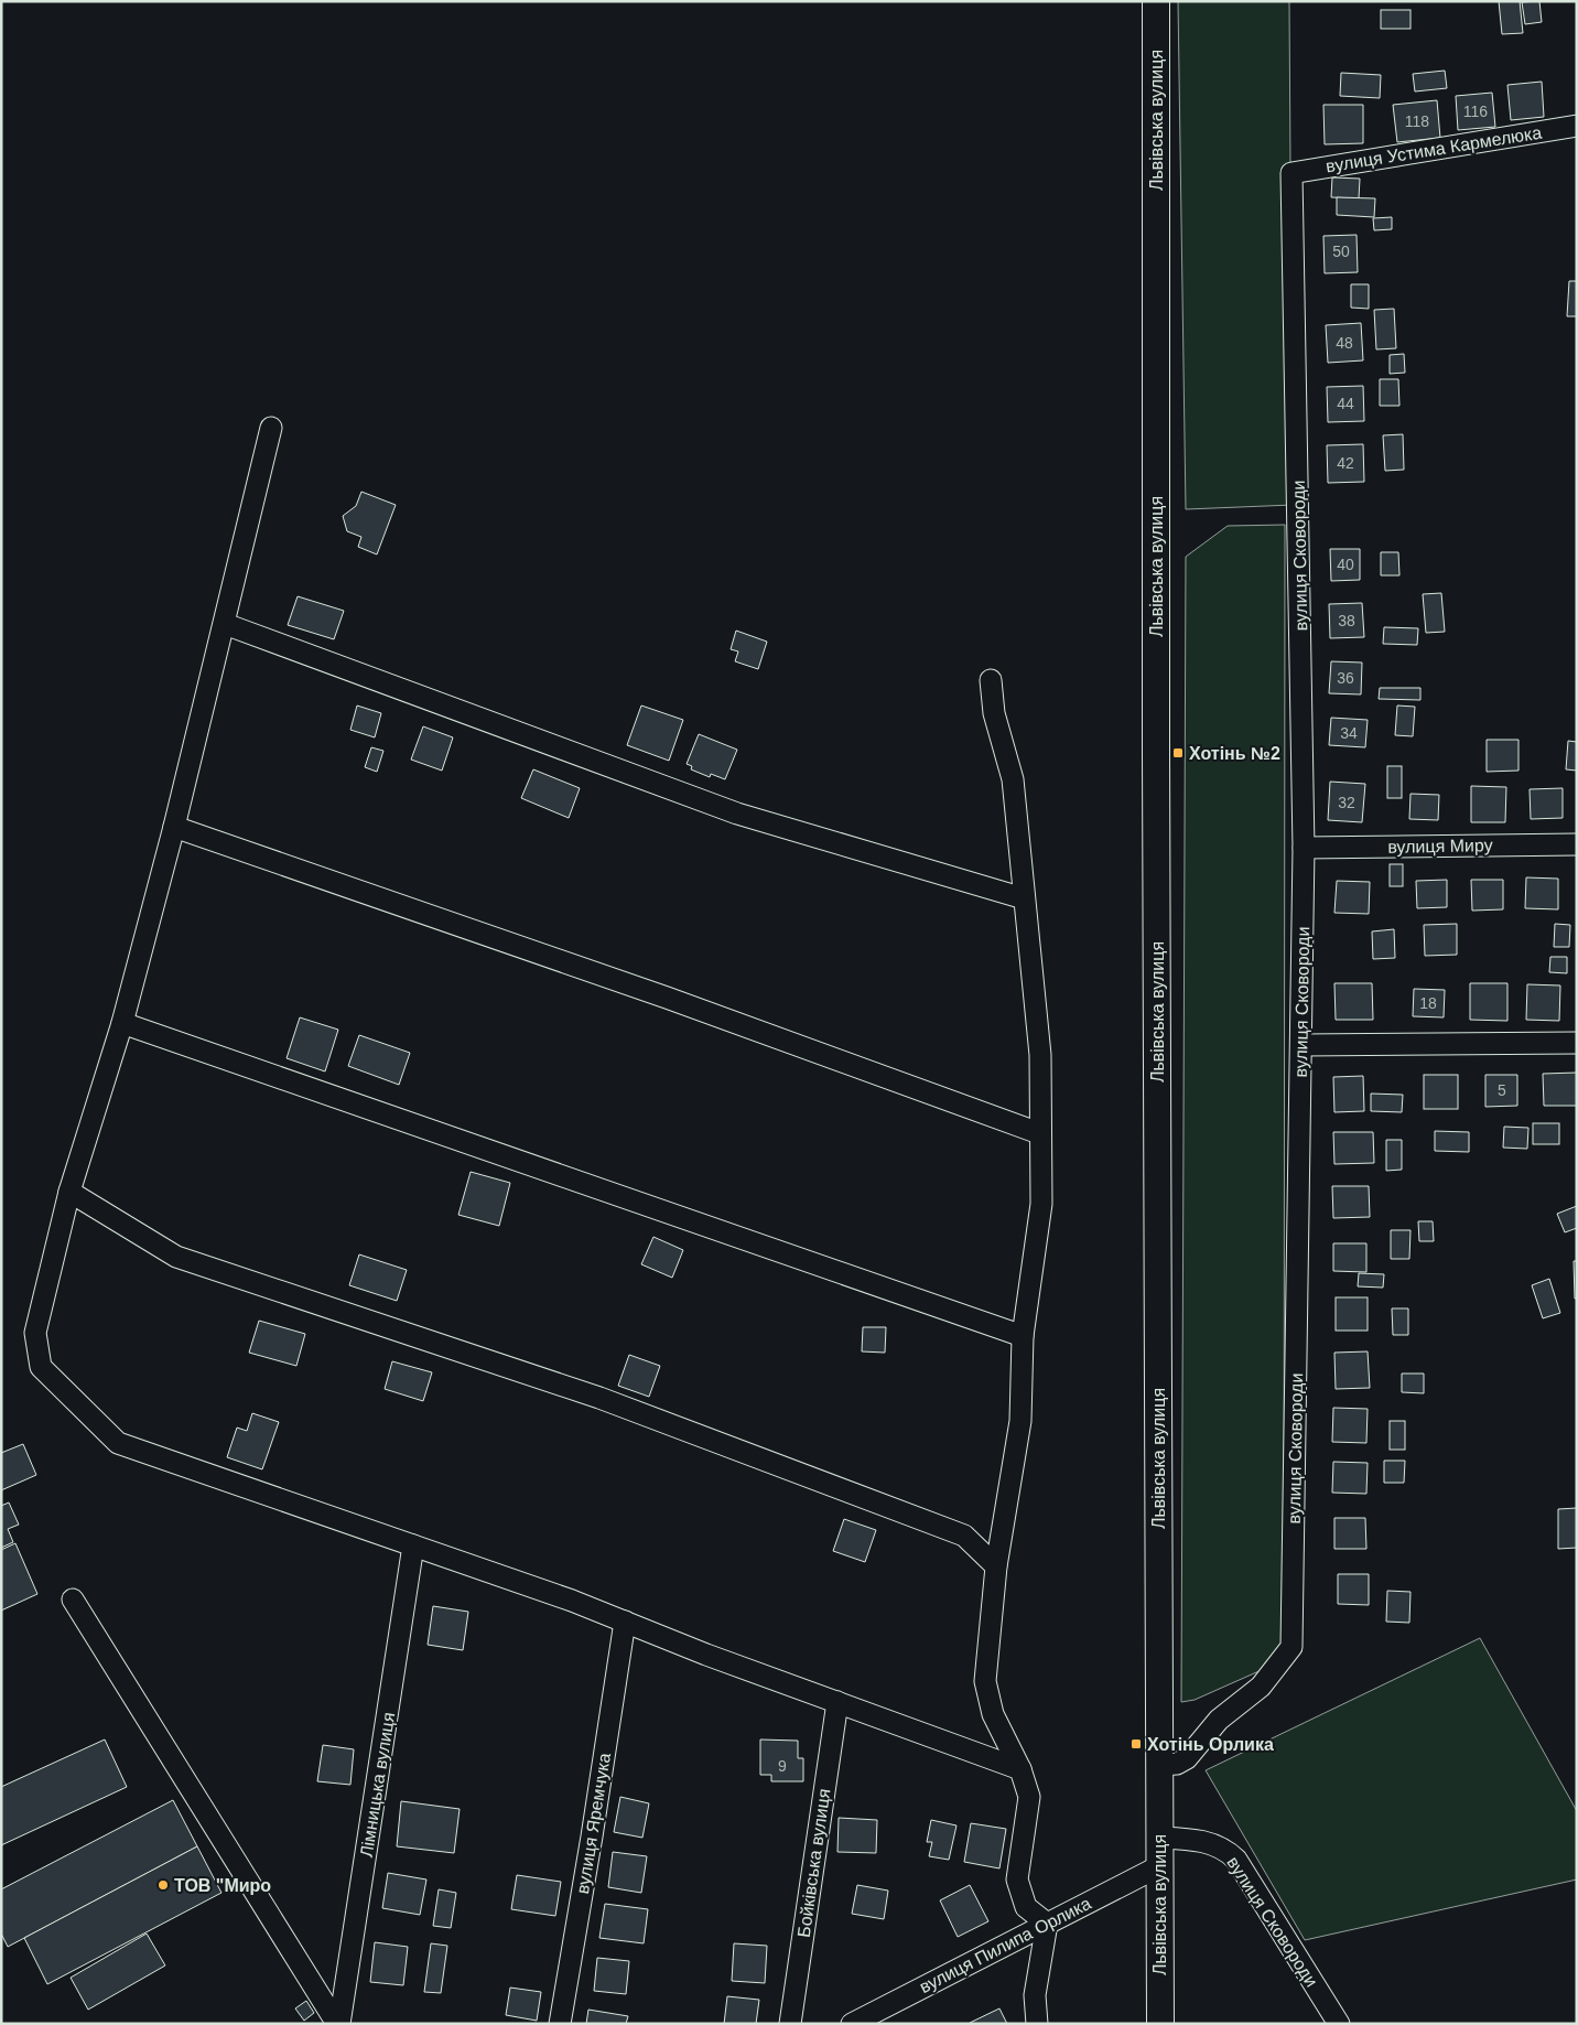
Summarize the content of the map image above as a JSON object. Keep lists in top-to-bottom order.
{
  "streets": {
    "main road": ["Львівська вулиця"],
    "street": [
      "вулиця Устима Кармелюка",
      "вулиця Сковороди",
      "вулиця Миру",
      "Лімницька вулиця",
      "вулиця Яремчука",
      "Бойківська вулиця",
      "вулиця Пилипа Орлика"
    ]
  },
  "crossings": [
    ["Львівська вулиця", "вулиця Сковороди"],
    ["Львівська вулиця", "вулиця Пилипа Орлика"],
    ["вулиця Устима Кармелюка", "вулиця Сковороди"],
    ["вулиця Сковороди", "вулиця Миру"]
  ],
  "places": {
    "transit": ["Хотінь №2", "Хотінь Орлика"],
    "other": ["ТОВ \"Миро"]
  },
  "house_numbers": [
    "116",
    "118",
    "50",
    "48",
    "44",
    "42",
    "40",
    "38",
    "36",
    "34",
    "32",
    "18",
    "5",
    "9"
  ]
}
